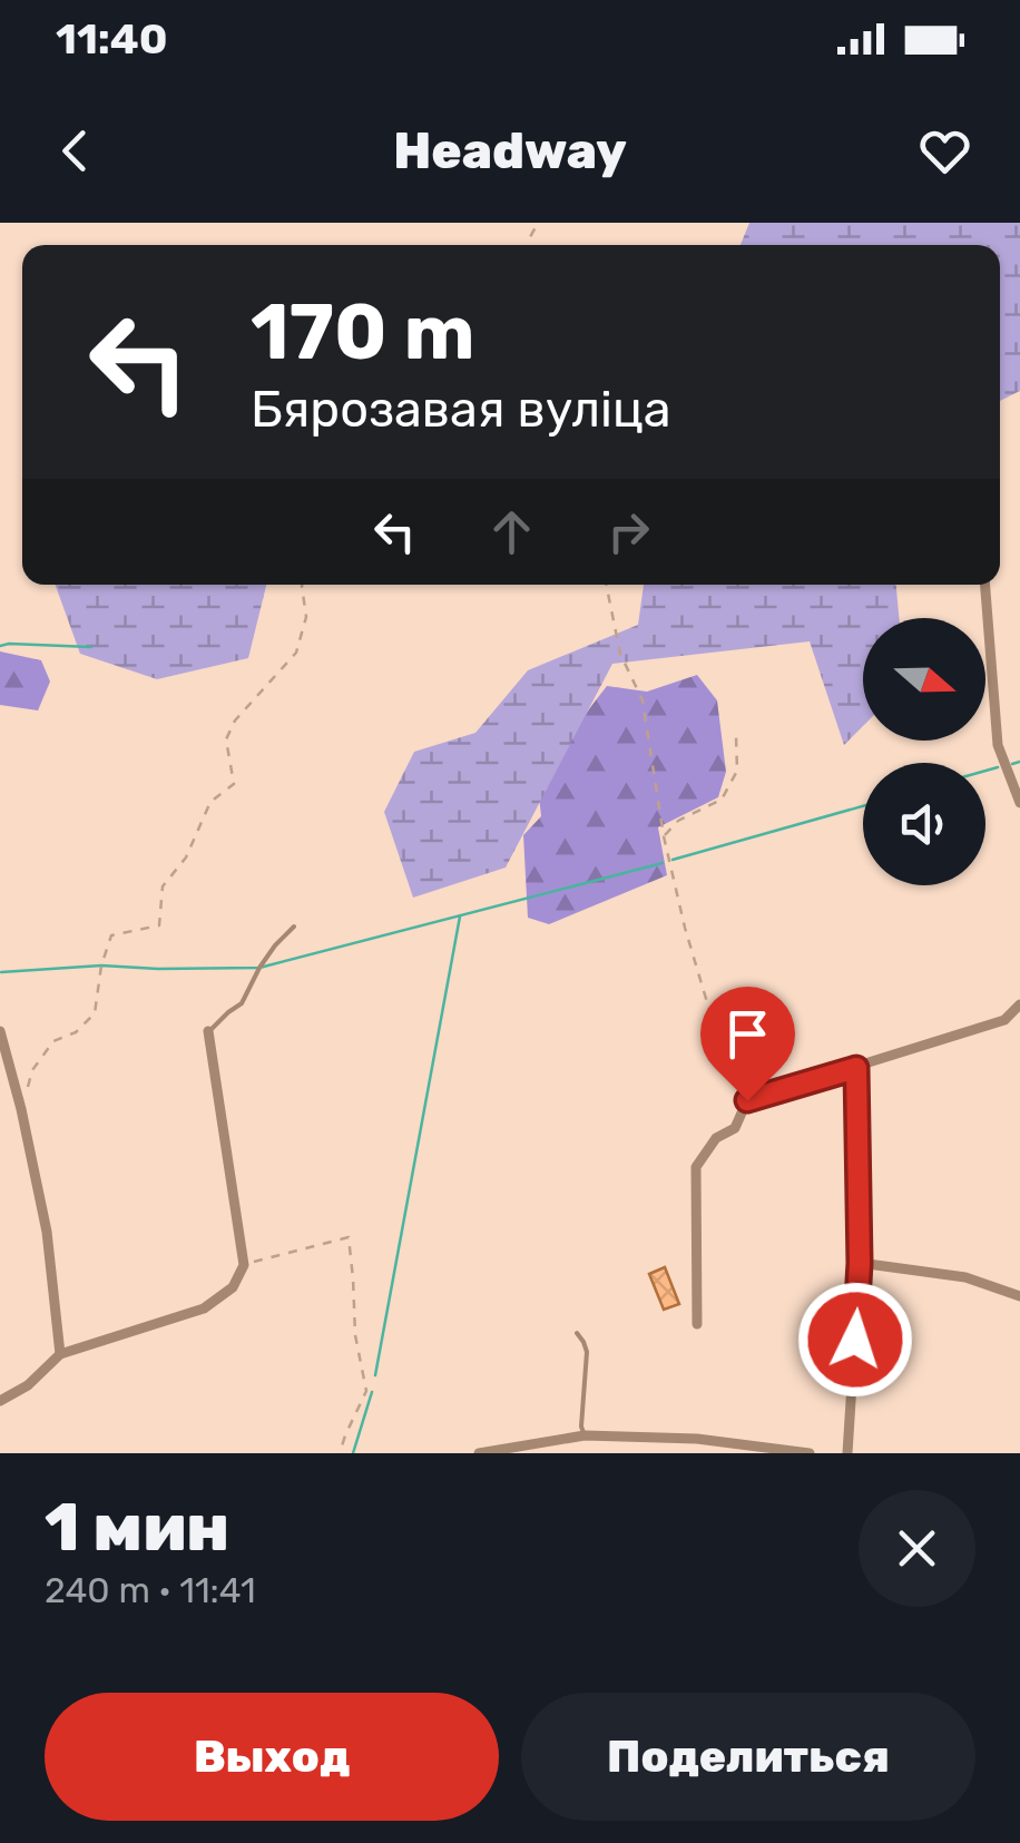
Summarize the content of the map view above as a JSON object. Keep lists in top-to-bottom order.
{
  "north": "right",
  "page": {
    "status": "11:40",
    "header": "Headway",
    "turn": ["170 m", "Бярозавая вуліца"],
    "heading": ["1 мин", "240 m · 11:41"],
    "buttons": ["Выход", "Поделиться"]
  }
}
